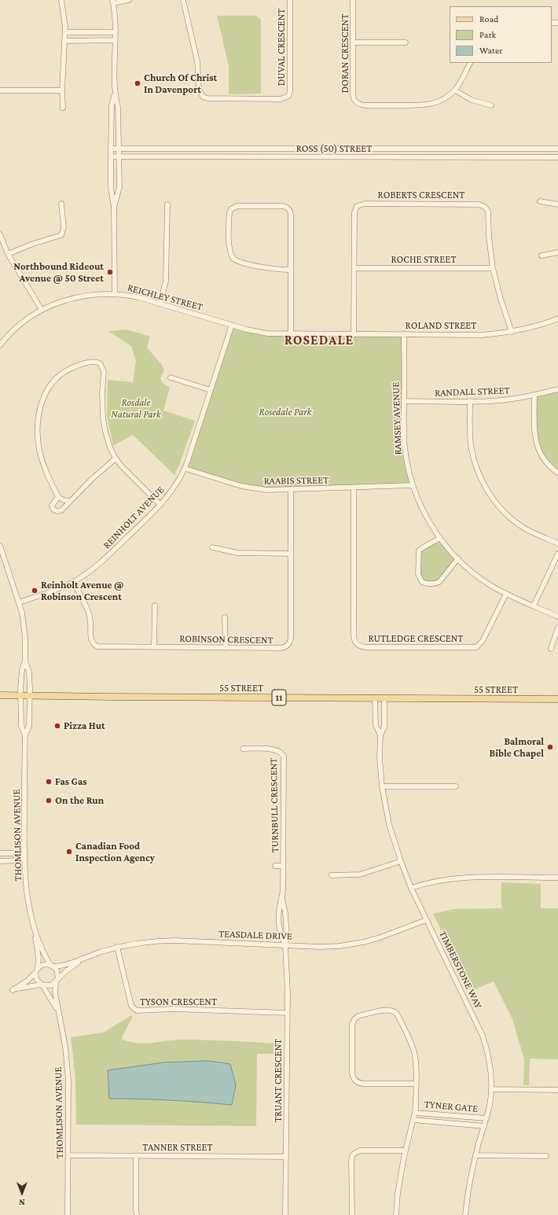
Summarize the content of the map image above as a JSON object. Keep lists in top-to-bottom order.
{
  "streets": {
    "main road": ["55 STREET", "11"],
    "street": [
      "DUVAL CRESCENT",
      "DORAN CRESCENT",
      "ROSS (50) STREET",
      "ROBERTS CRESCENT",
      "ROCHE STREET",
      "REICHLEY STREET",
      "ROLAND STREET",
      "RANDALL STREET",
      "RAMSEY AVENUE",
      "RAABIS STREET",
      "REINHOLT AVENUE",
      "RUTLEDGE CRESCENT",
      "ROBINSON CRESCENT",
      "TURNBULL CRESCENT",
      "THOMLISON AVENUE",
      "TEASDALE DRIVE",
      "TIMBERSTONE WAY",
      "TYSON CRESCENT",
      "TRUANT CRESCENT",
      "TYNER GATE",
      "TANNER STREET"
    ]
  },
  "crossings": [
    ["ROBERTS CRESCENT", "ROCHE STREET"],
    ["ROBERTS CRESCENT", "ROLAND STREET"],
    ["REICHLEY STREET", "ROLAND STREET"],
    ["REICHLEY STREET", "REINHOLT AVENUE"],
    ["ROLAND STREET", "RAMSEY AVENUE"],
    ["RANDALL STREET", "RAMSEY AVENUE"],
    ["RAMSEY AVENUE", "RAABIS STREET"],
    ["RAMSEY AVENUE", "RUTLEDGE CRESCENT"],
    ["RAABIS STREET", "REINHOLT AVENUE"],
    ["RAABIS STREET", "RUTLEDGE CRESCENT"],
    ["RAABIS STREET", "ROBINSON CRESCENT"],
    ["REINHOLT AVENUE", "ROBINSON CRESCENT"],
    ["55 STREET", "THOMLISON AVENUE"],
    ["55 STREET", "TIMBERSTONE WAY"],
    ["TURNBULL CRESCENT", "TEASDALE DRIVE"],
    ["TURNBULL CRESCENT", "TRUANT CRESCENT"],
    ["THOMLISON AVENUE", "TEASDALE DRIVE"],
    ["THOMLISON AVENUE", "TANNER STREET"],
    ["TEASDALE DRIVE", "TIMBERSTONE WAY"],
    ["TEASDALE DRIVE", "TYSON CRESCENT"],
    ["TEASDALE DRIVE", "TRUANT CRESCENT"],
    ["TIMBERSTONE WAY", "TYNER GATE"],
    ["TYSON CRESCENT", "TRUANT CRESCENT"],
    ["TRUANT CRESCENT", "TANNER STREET"]
  ],
  "districts": ["ROSEDALE"],
  "parks": ["Rosdale Natural Park", "Rosedale Park"],
  "places": [
    "Church Of Christ In Davenport",
    "Northbound Rideout Avenue @ 50 Street",
    "Reinholt Avenue @ Robinson Crescent",
    "Pizza Hut",
    "Balmoral Bible Chapel",
    "Fas Gas",
    "On the Run",
    "Canadian Food Inspection Agency"
  ],
  "legend": ["Road", "Park", "Water"],
  "north": "bottom"
}
